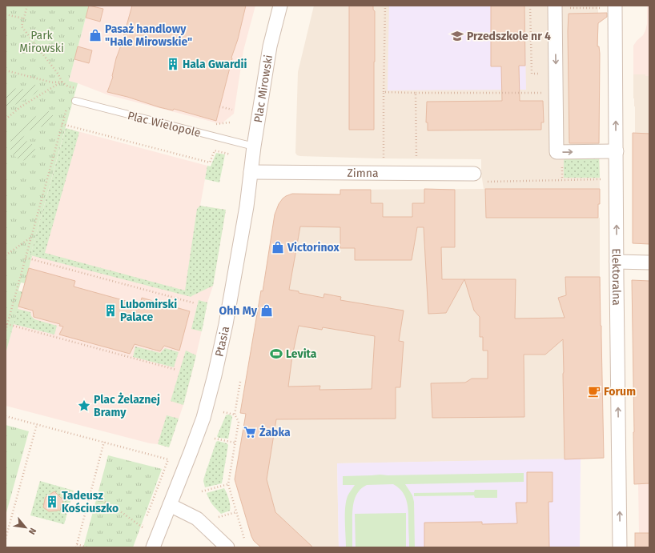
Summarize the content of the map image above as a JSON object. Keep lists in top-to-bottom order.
{
  "streets": {
    "street": [
      "Plac Mirowski",
      "Zimna",
      "Elektoralna",
      "Ptasia"
    ],
    "lane": ["Plac Wielopole"]
  },
  "crossings": [
    ["Plac Mirowski", "Plac Wielopole"],
    ["Plac Mirowski", "Zimna"],
    ["Plac Mirowski", "Ptasia"],
    ["Zimna", "Ptasia"]
  ],
  "one_way": ["Elektoralna"],
  "parks": ["Park Mirowski"],
  "places": {
    "shop": ["Pasaż handlowy \"Hale Mirowskie\"", "Victorinox", "Ohh My"],
    "school or university": ["Przedszkole nr 4"],
    "building": ["Hala Gwardii", "Lubomirski Palace", "Tadeusz Kościuszko"],
    "sports": ["Levita"],
    "cafe": ["Forum"],
    "place": ["Plac Żelaznej Bramy"],
    "supermarket": ["Żabka"]
  },
  "north": "bottom right"
}
